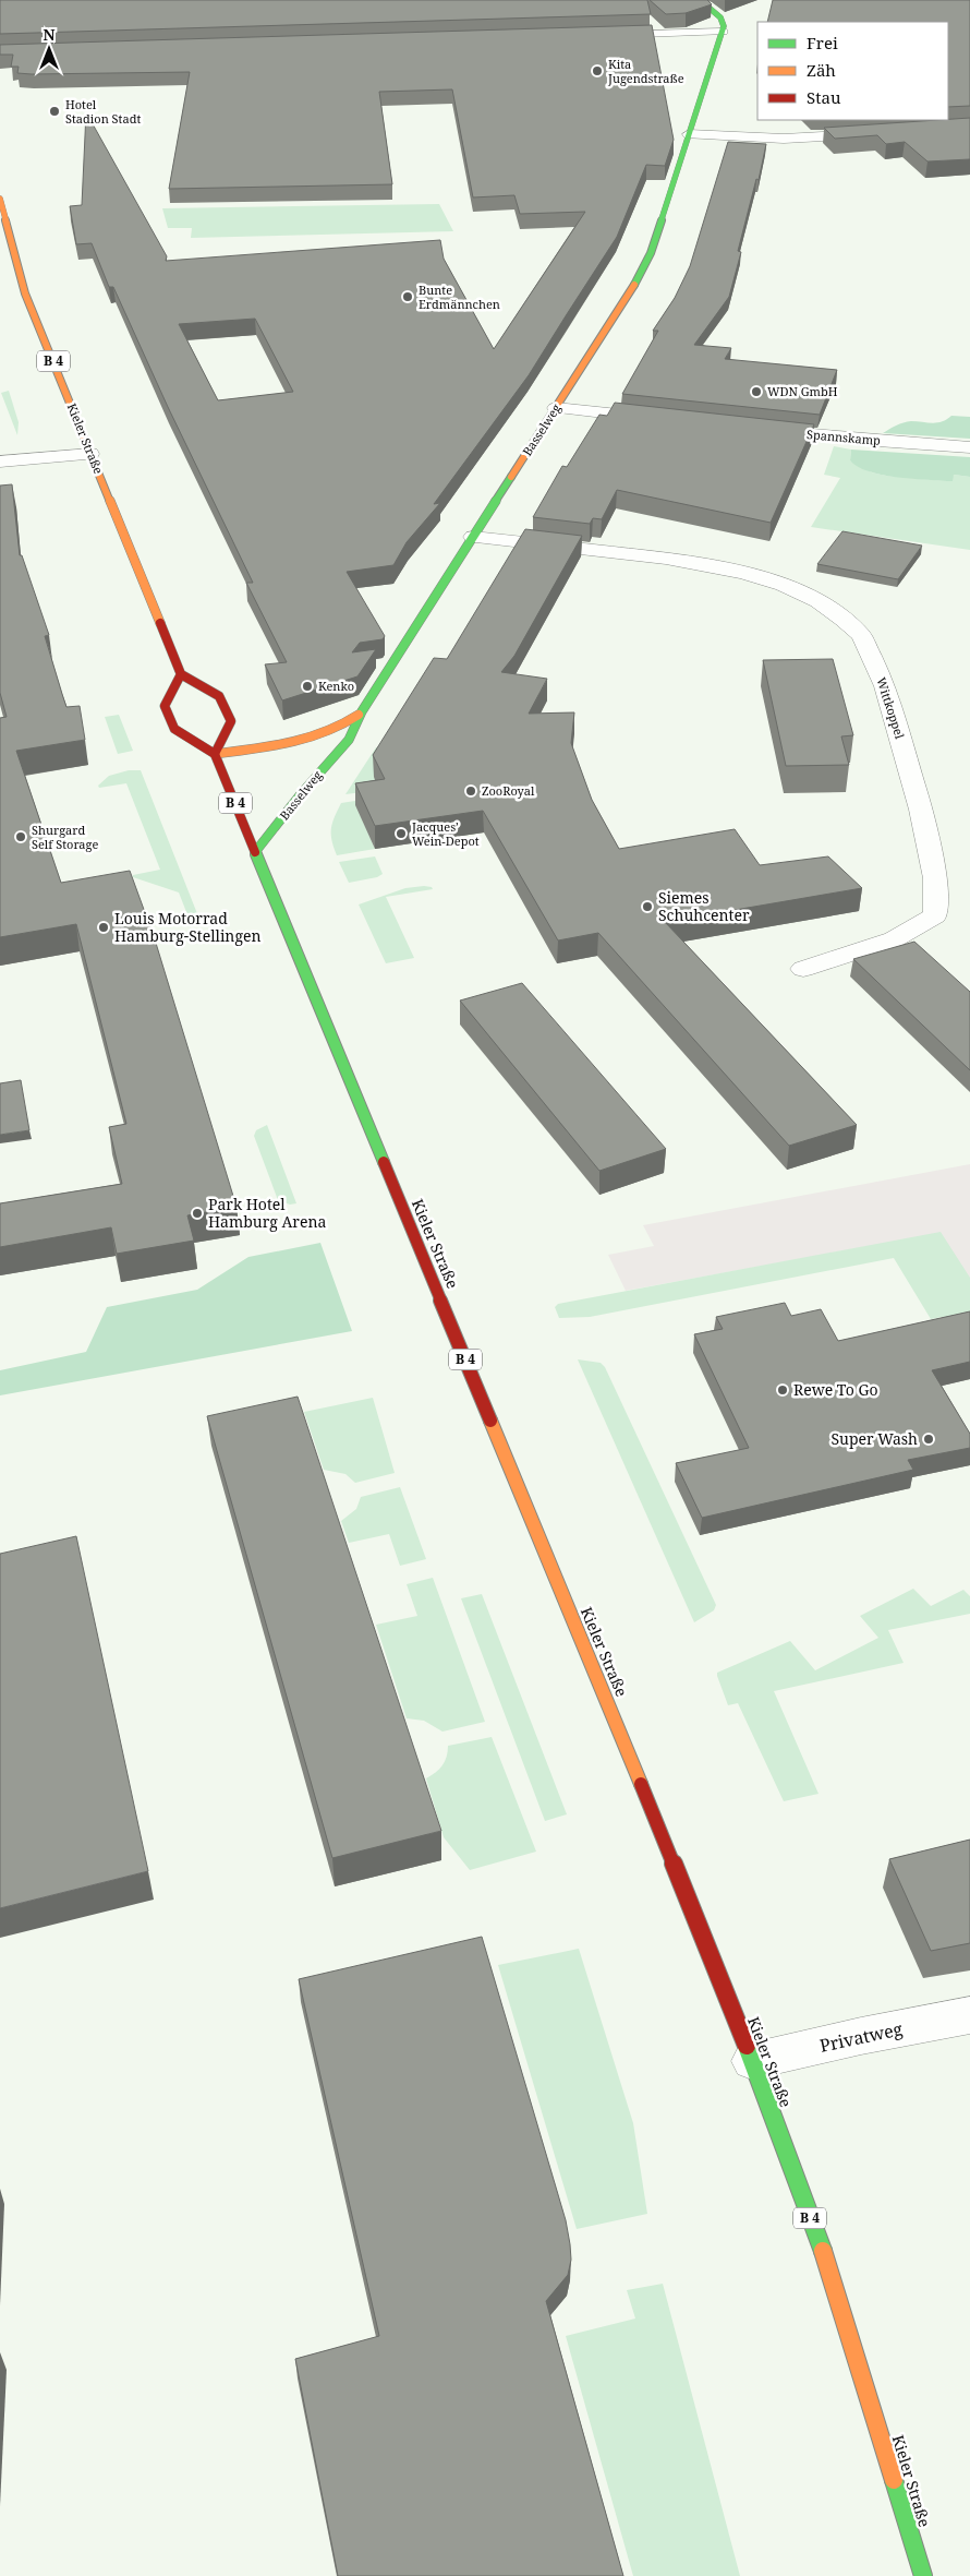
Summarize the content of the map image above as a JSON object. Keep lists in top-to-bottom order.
{
  "streets": {
    "main road": ["B 4", "Basselweg", "Kieler Straße"],
    "street": ["Spannskamp", "Wittkoppel", "Privatweg"]
  },
  "crossings": [
    ["Basselweg", "Kieler Straße"],
    ["Basselweg", "Wittkoppel"],
    ["Kieler Straße", "Privatweg"]
  ],
  "places": [
    "Kita Jugendstraße",
    "Hotel Stadion Stadt",
    "Bunte Erdmännchen",
    "WDN GmbH",
    "Kenko",
    "ZooRoyal",
    "Jacques’ Wein-Depot",
    "Shurgard Self Storage",
    "Siemes Schuhcenter",
    "Louis Motorrad Hamburg-Stellingen",
    "Park Hotel Hamburg Arena",
    "Rewe To Go",
    "Super Wash"
  ],
  "legend": ["Frei", "Zäh", "Stau"],
  "north": "top"
}
